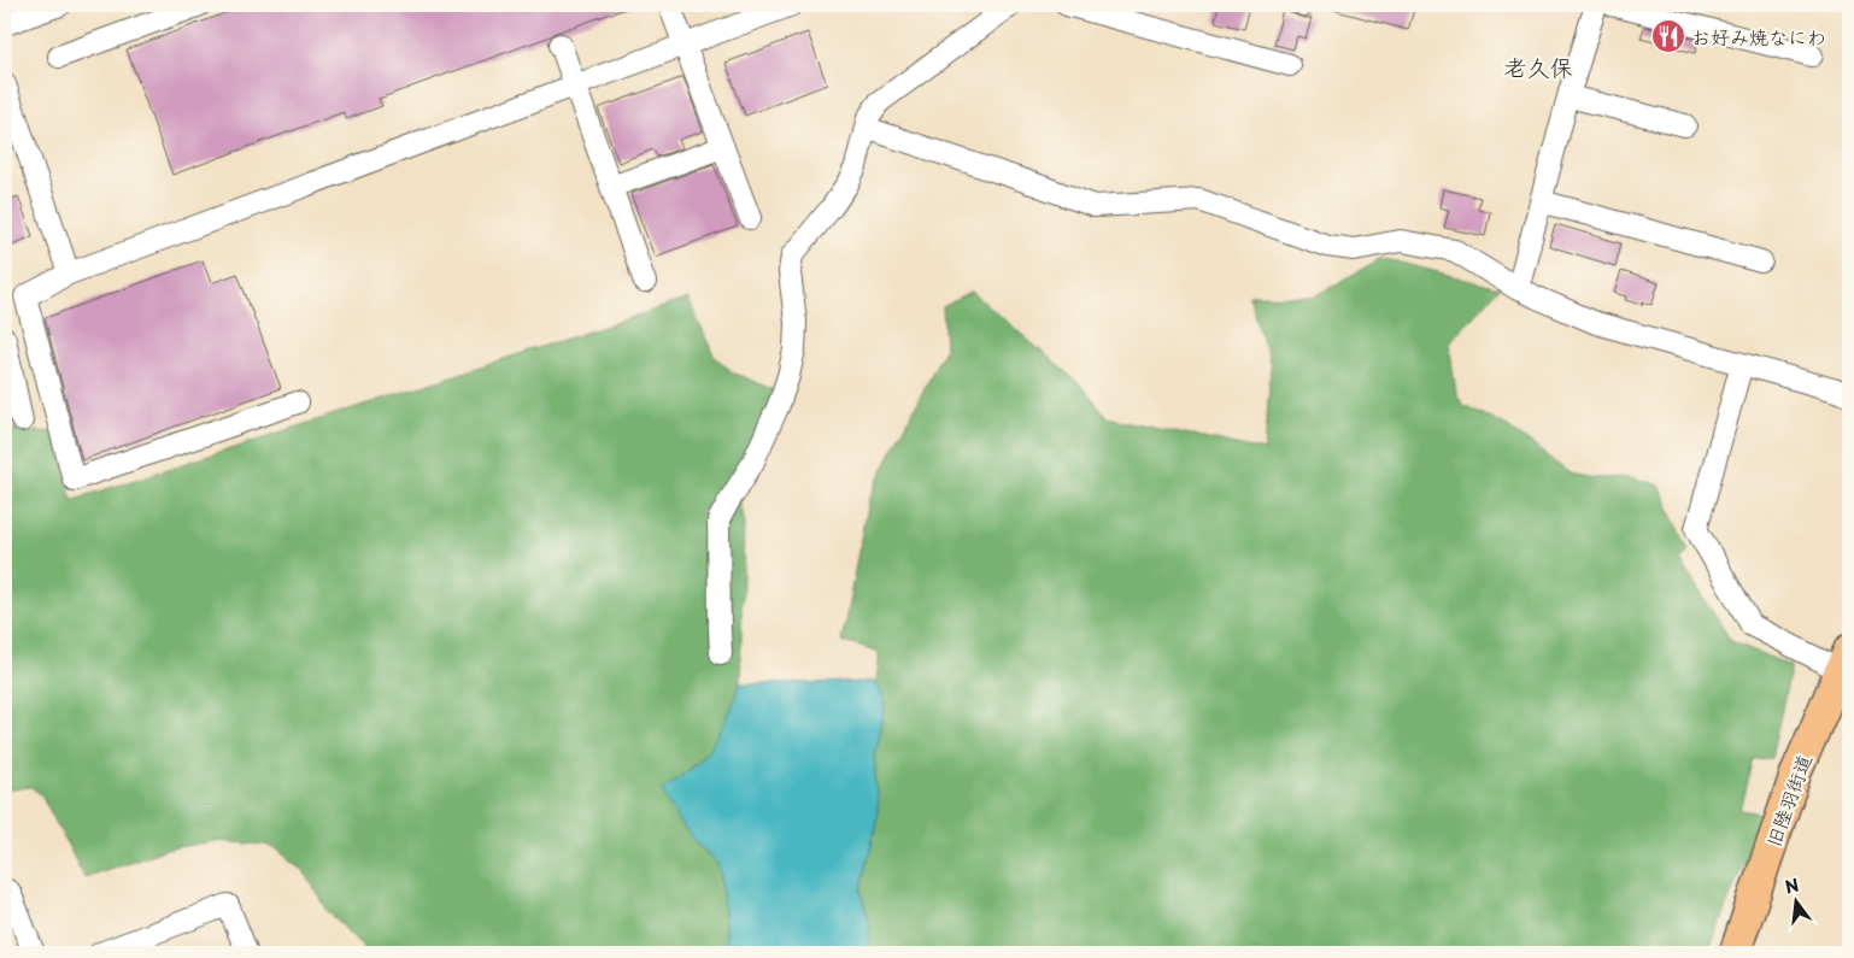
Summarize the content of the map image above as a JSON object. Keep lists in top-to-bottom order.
{
  "streets": {
    "highway": ["旧陸羽街道"]
  },
  "districts": ["老久保"],
  "places": {
    "restaurant": ["お好み焼なにわ"]
  },
  "north": "top"
}
